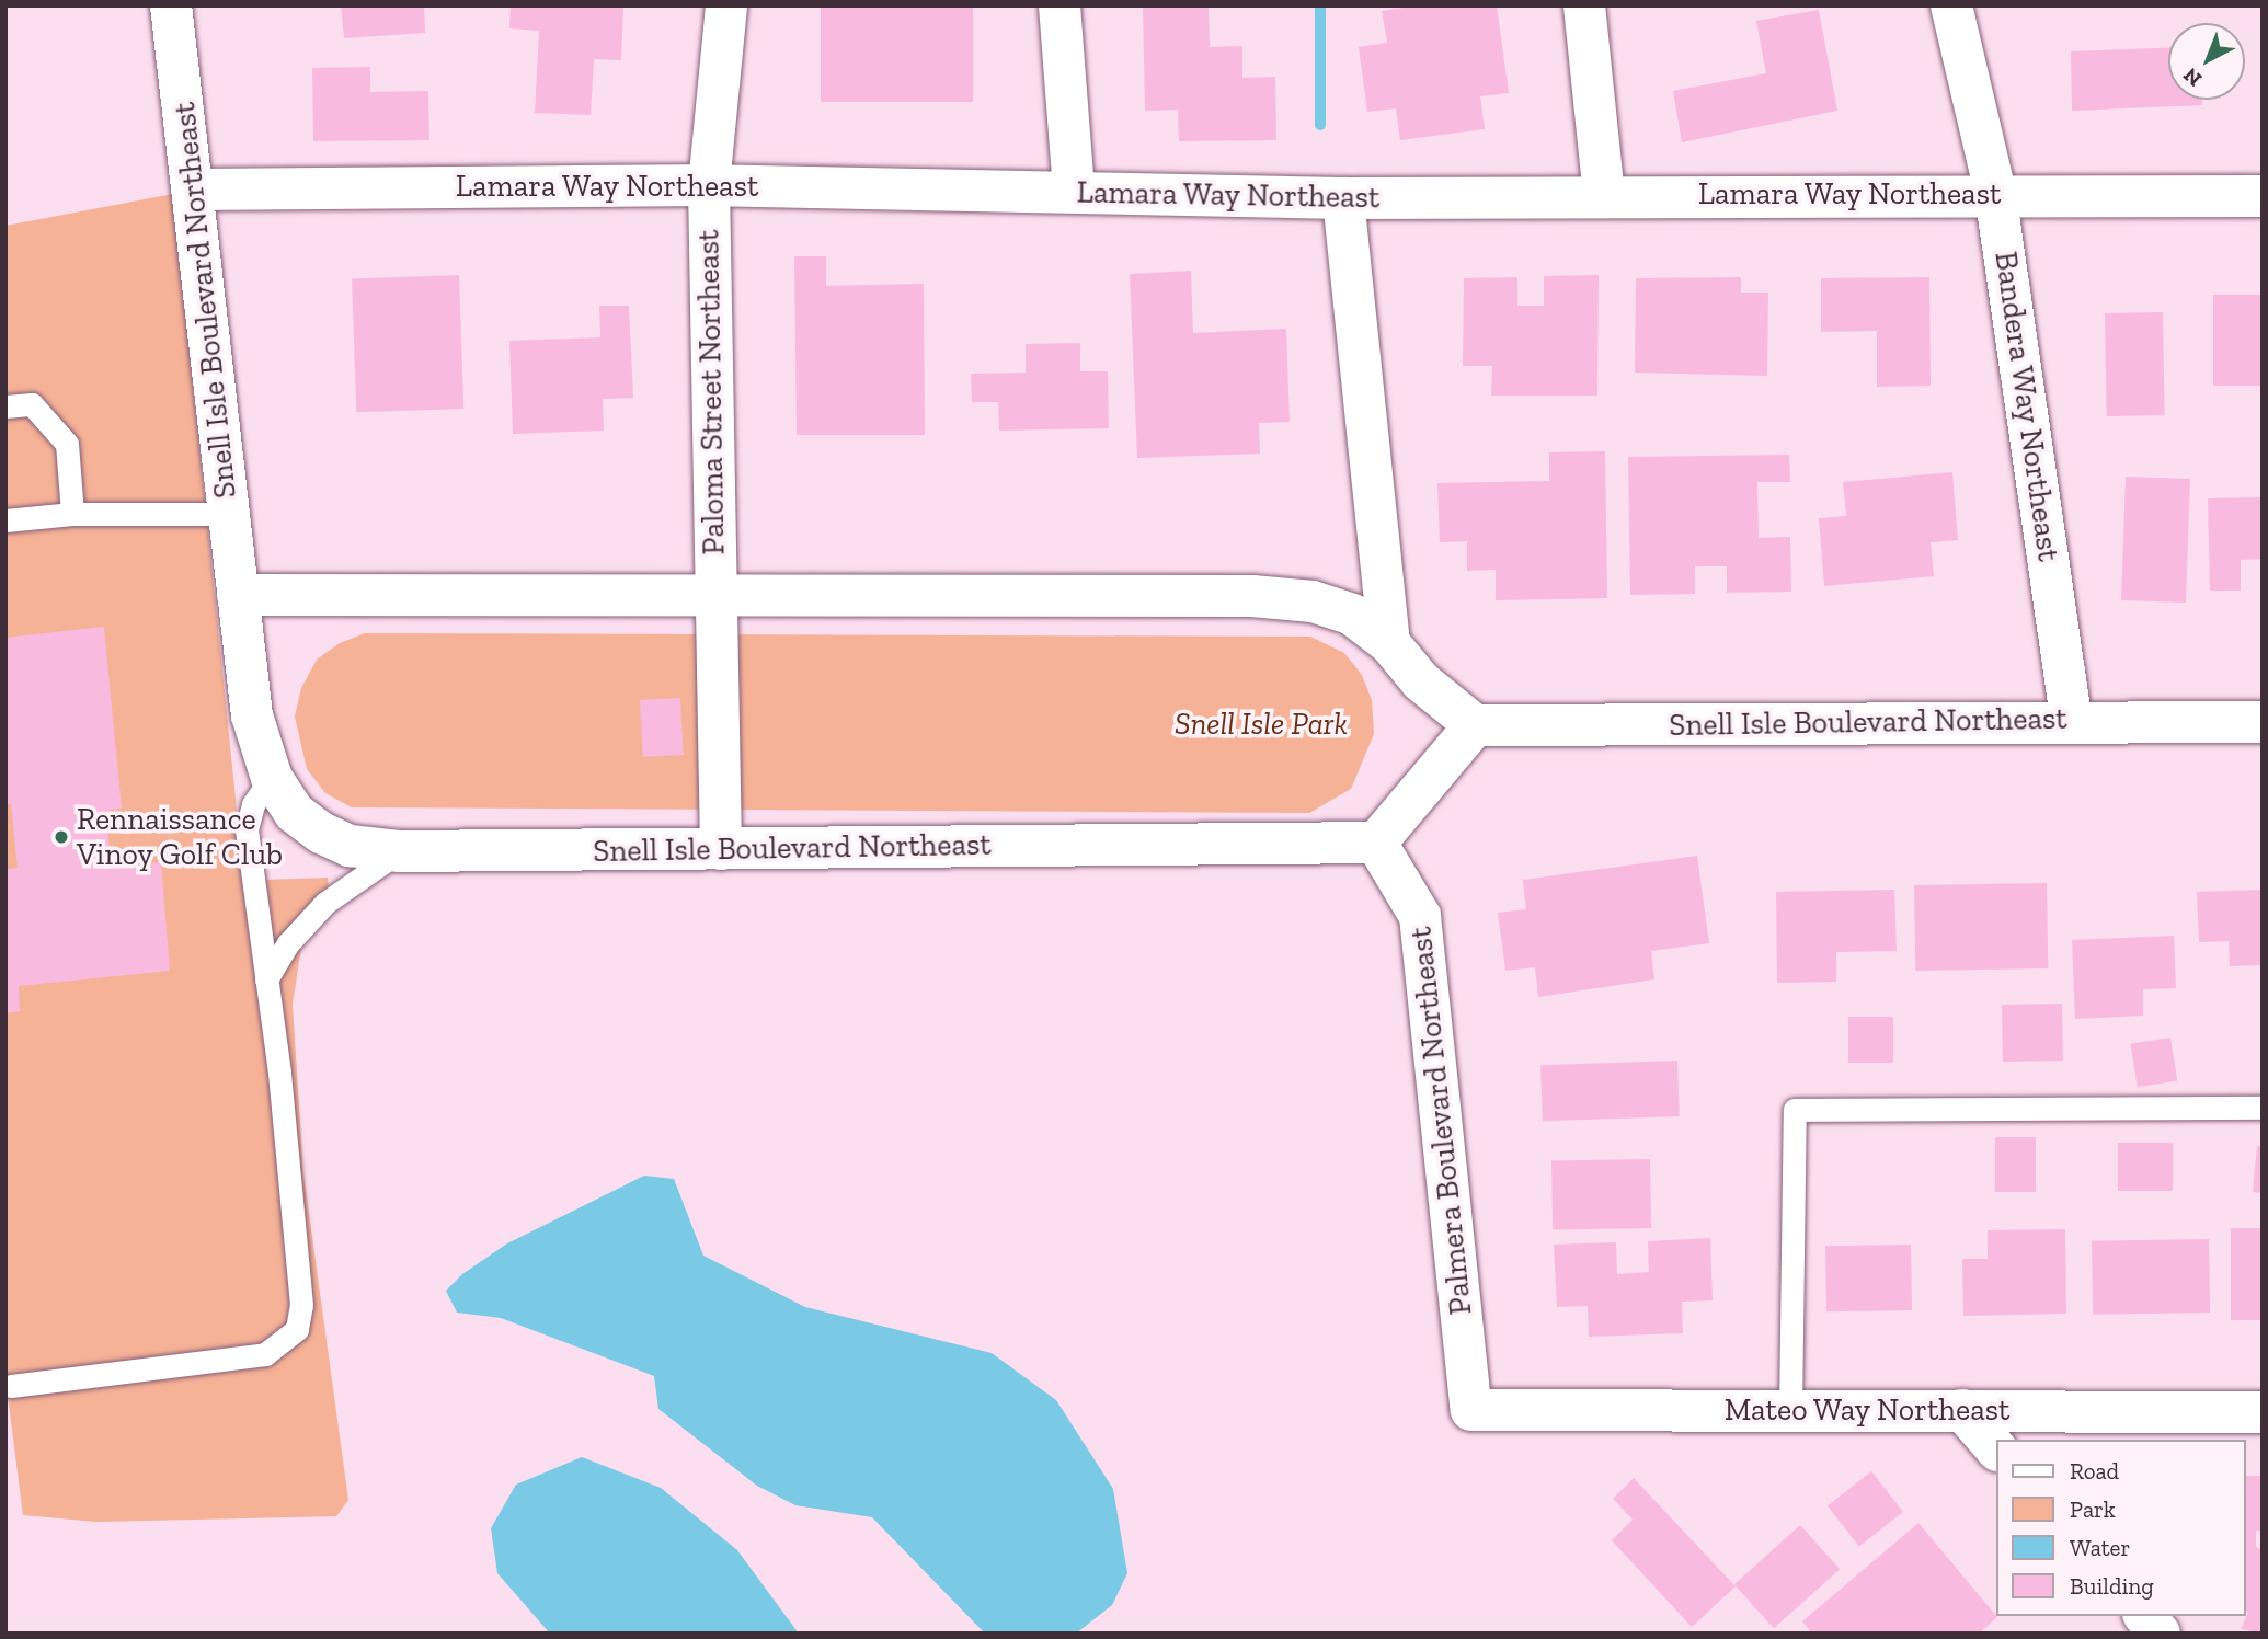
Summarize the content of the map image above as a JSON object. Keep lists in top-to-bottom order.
{
  "streets": {
    "street": [
      "Lamara Way Northeast",
      "Snell Isle Boulevard Northeast",
      "Paloma Street Northeast",
      "Bandera Way Northeast",
      "Palmera Boulevard Northeast",
      "Mateo Way Northeast"
    ]
  },
  "crossings": [
    ["Lamara Way Northeast", "Snell Isle Boulevard Northeast"],
    ["Lamara Way Northeast", "Paloma Street Northeast"],
    ["Lamara Way Northeast", "Bandera Way Northeast"],
    ["Snell Isle Boulevard Northeast", "Paloma Street Northeast"],
    ["Snell Isle Boulevard Northeast", "Bandera Way Northeast"],
    ["Snell Isle Boulevard Northeast", "Palmera Boulevard Northeast"],
    ["Palmera Boulevard Northeast", "Mateo Way Northeast"]
  ],
  "parks": ["Snell Isle Park"],
  "places": ["Rennaissance Vinoy Golf Club"],
  "legend": [
    "Road",
    "Park",
    "Water",
    "Building"
  ],
  "north": "bottom left"
}
